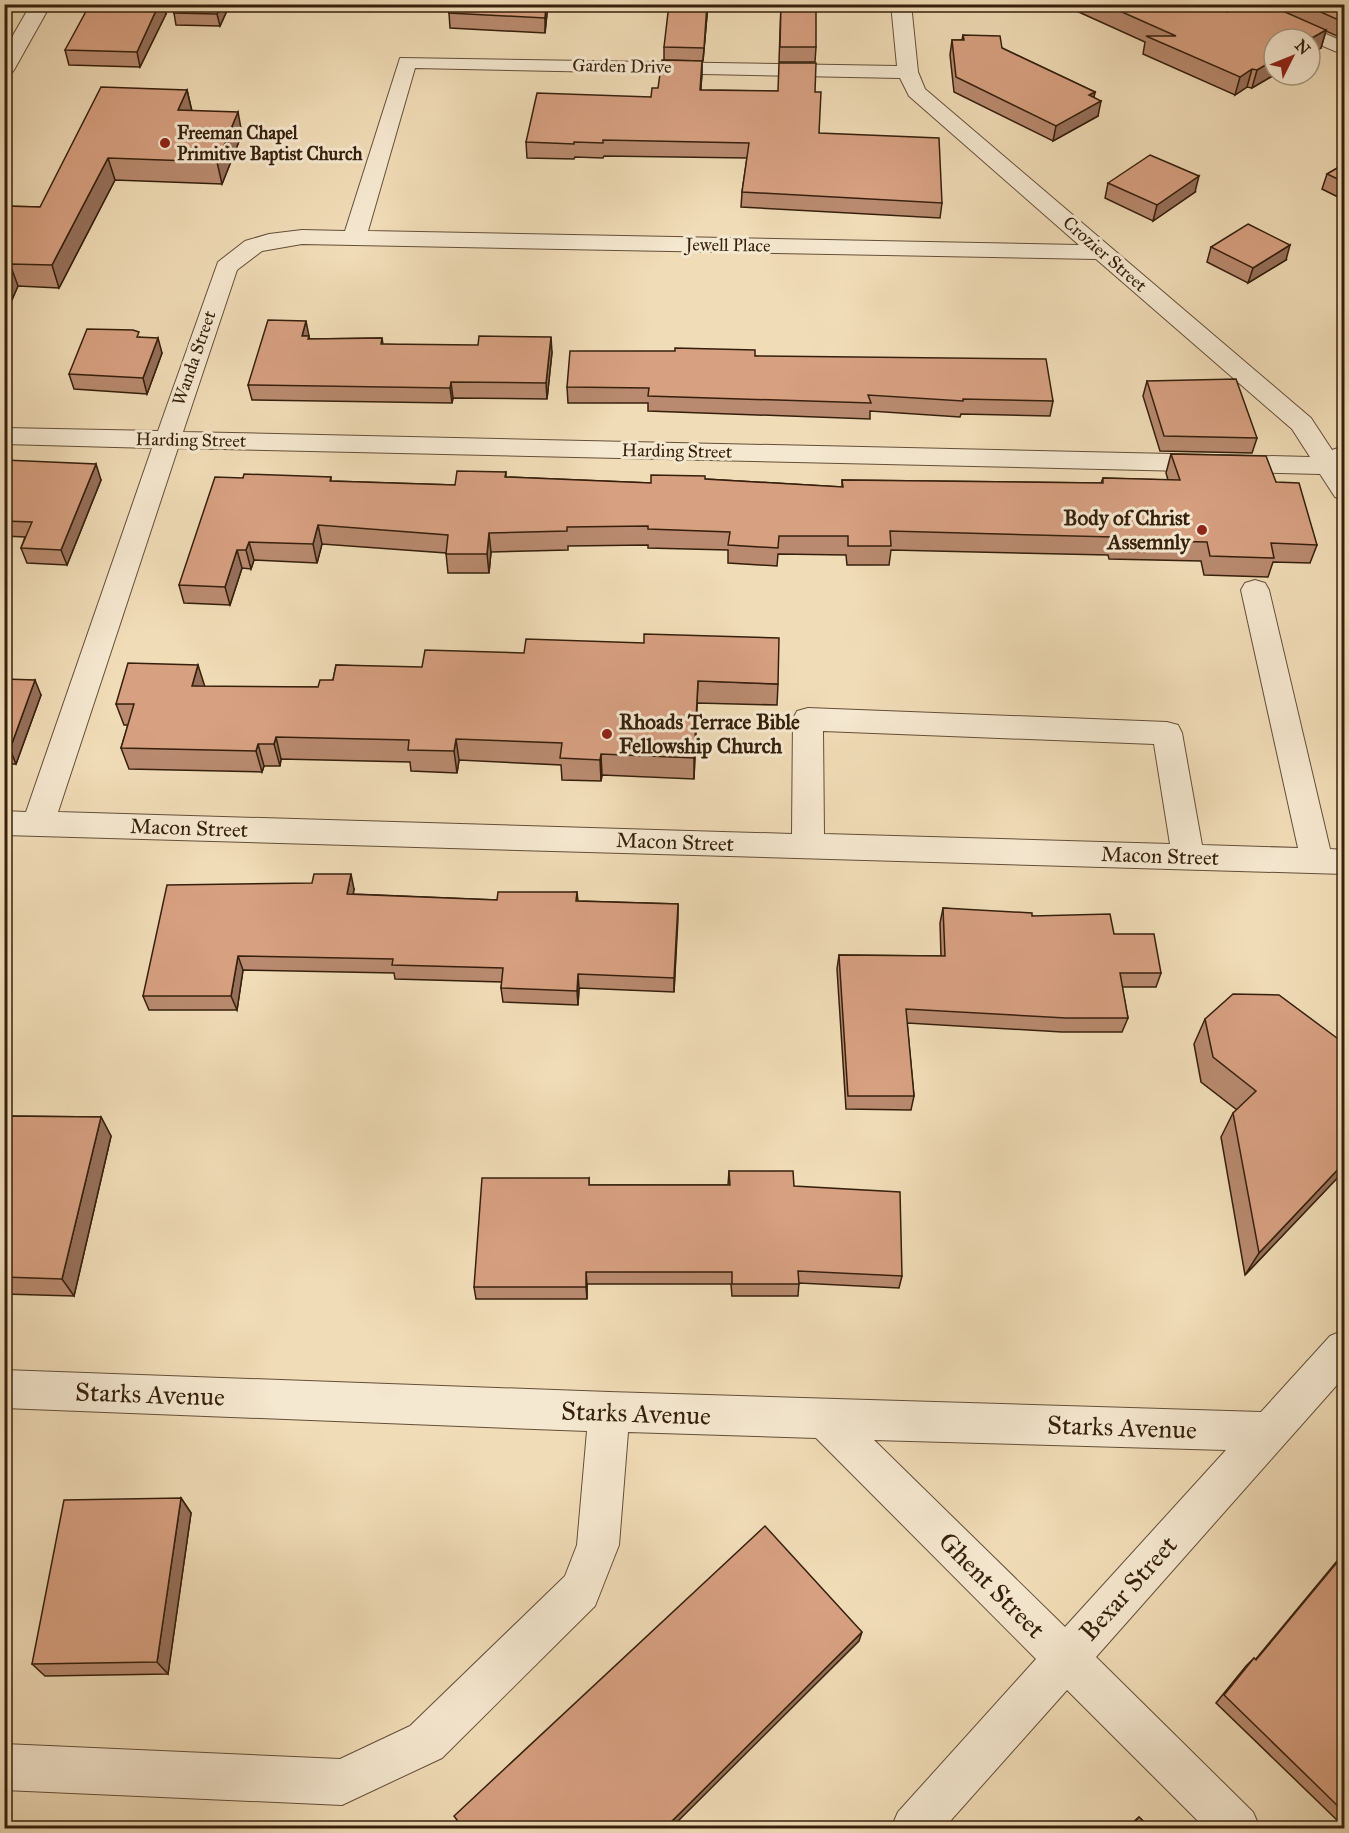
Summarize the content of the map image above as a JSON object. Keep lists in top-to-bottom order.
{
  "streets": {
    "street": [
      "Garden Drive",
      "Jewell Place",
      "Crozier Street",
      "Wanda Street",
      "Harding Street",
      "Macon Street",
      "Starks Avenue",
      "Ghent Street",
      "Bexar Street"
    ]
  },
  "crossings": [
    ["Garden Drive", "Jewell Place"],
    ["Garden Drive", "Crozier Street"],
    ["Garden Drive", "Wanda Street"],
    ["Jewell Place", "Crozier Street"],
    ["Jewell Place", "Wanda Street"],
    ["Crozier Street", "Harding Street"],
    ["Wanda Street", "Harding Street"],
    ["Wanda Street", "Macon Street"],
    ["Starks Avenue", "Ghent Street"],
    ["Starks Avenue", "Bexar Street"],
    ["Ghent Street", "Bexar Street"]
  ],
  "places": ["Freeman Chapel Primitive Baptist Church", "Body of Christ Assemnly", "Rhoads Terrace Bible Fellowship Church"],
  "north": "top right"
}
